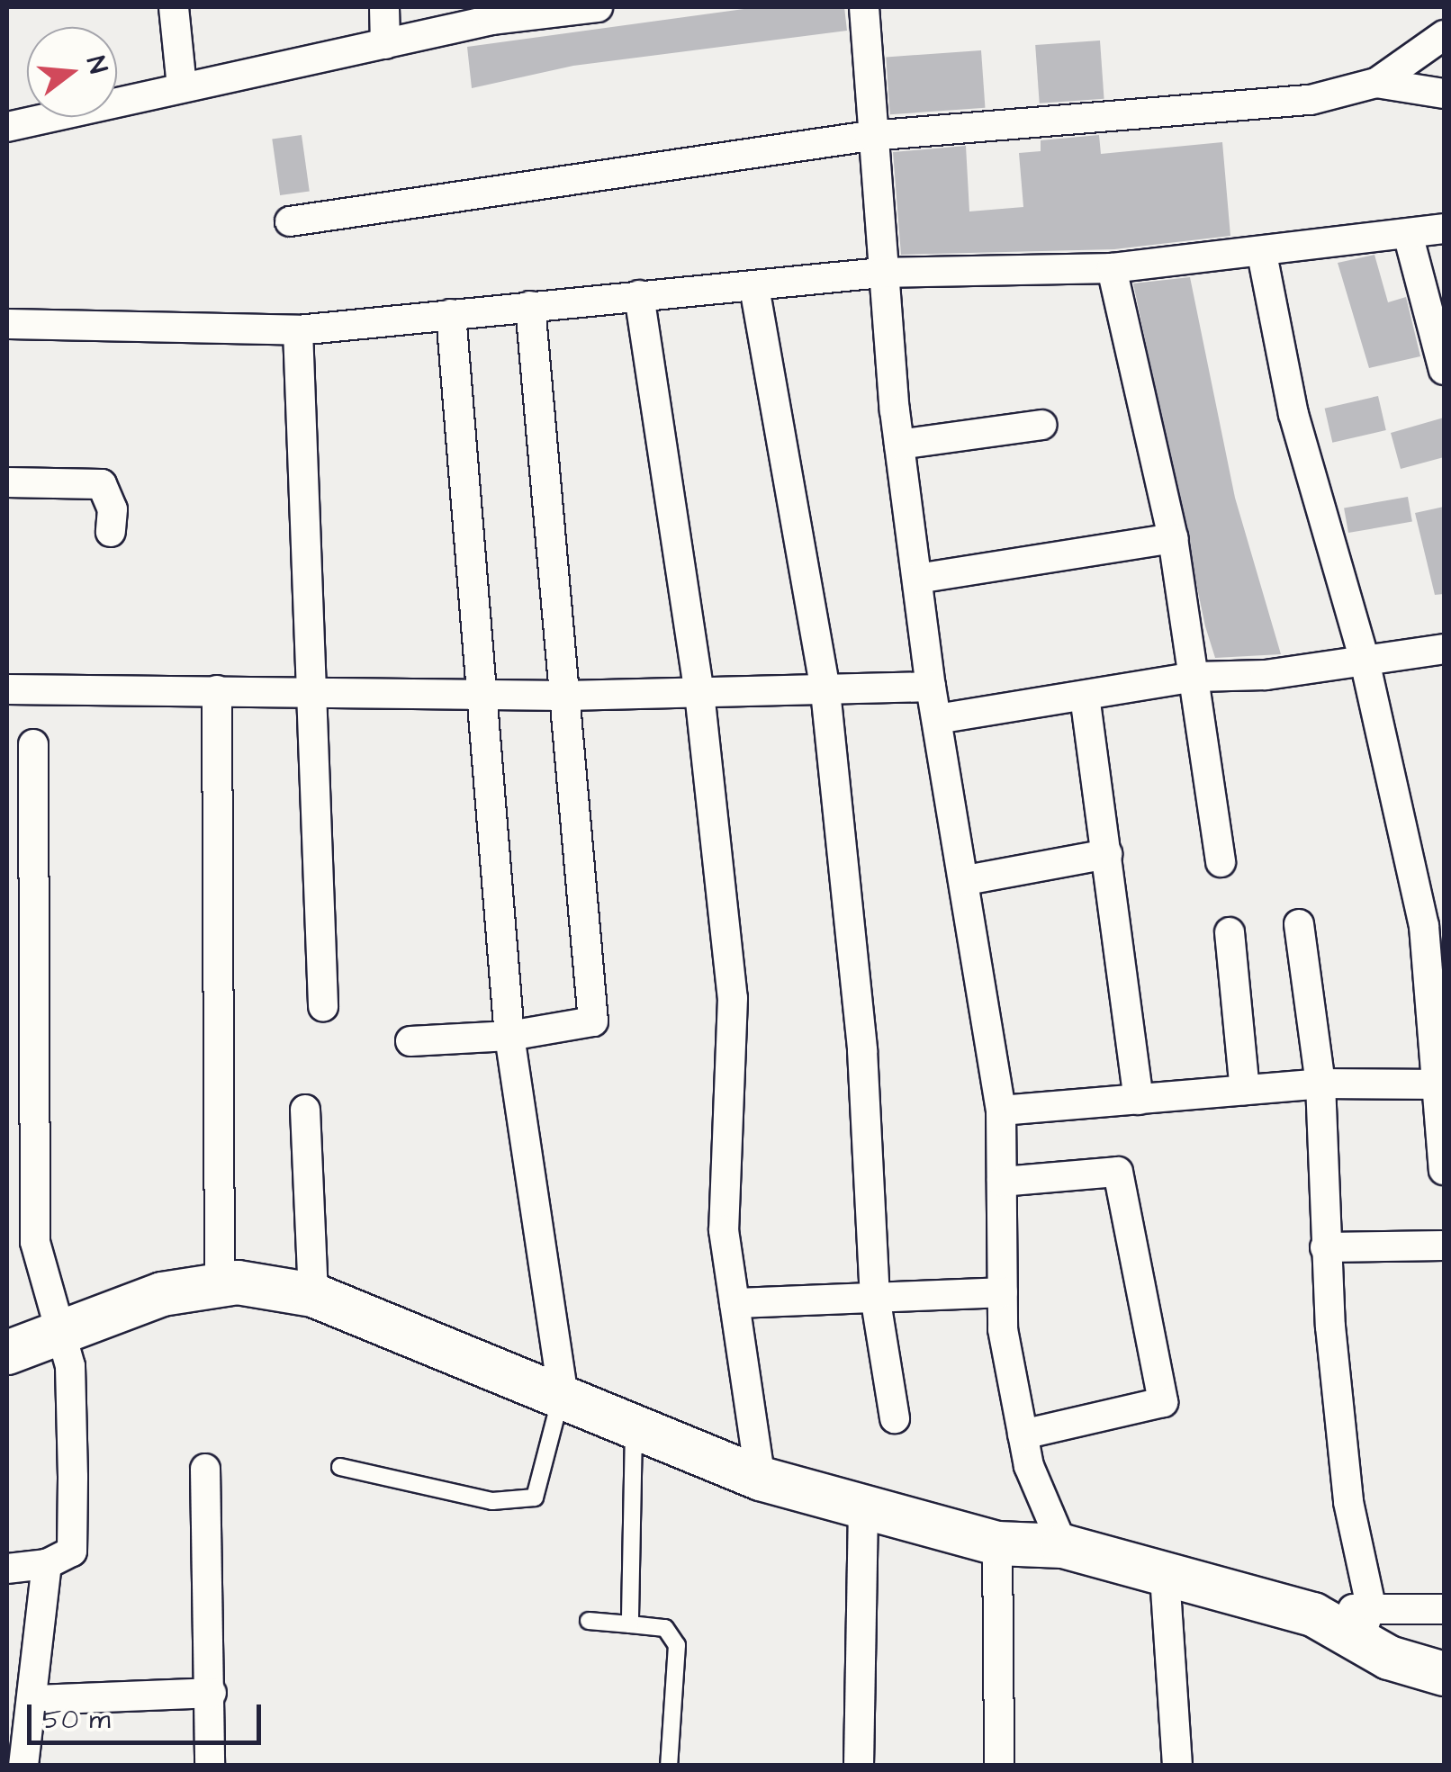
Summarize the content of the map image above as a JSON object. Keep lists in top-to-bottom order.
{
  "scale_bar": "50 m",
  "north": "right"
}
